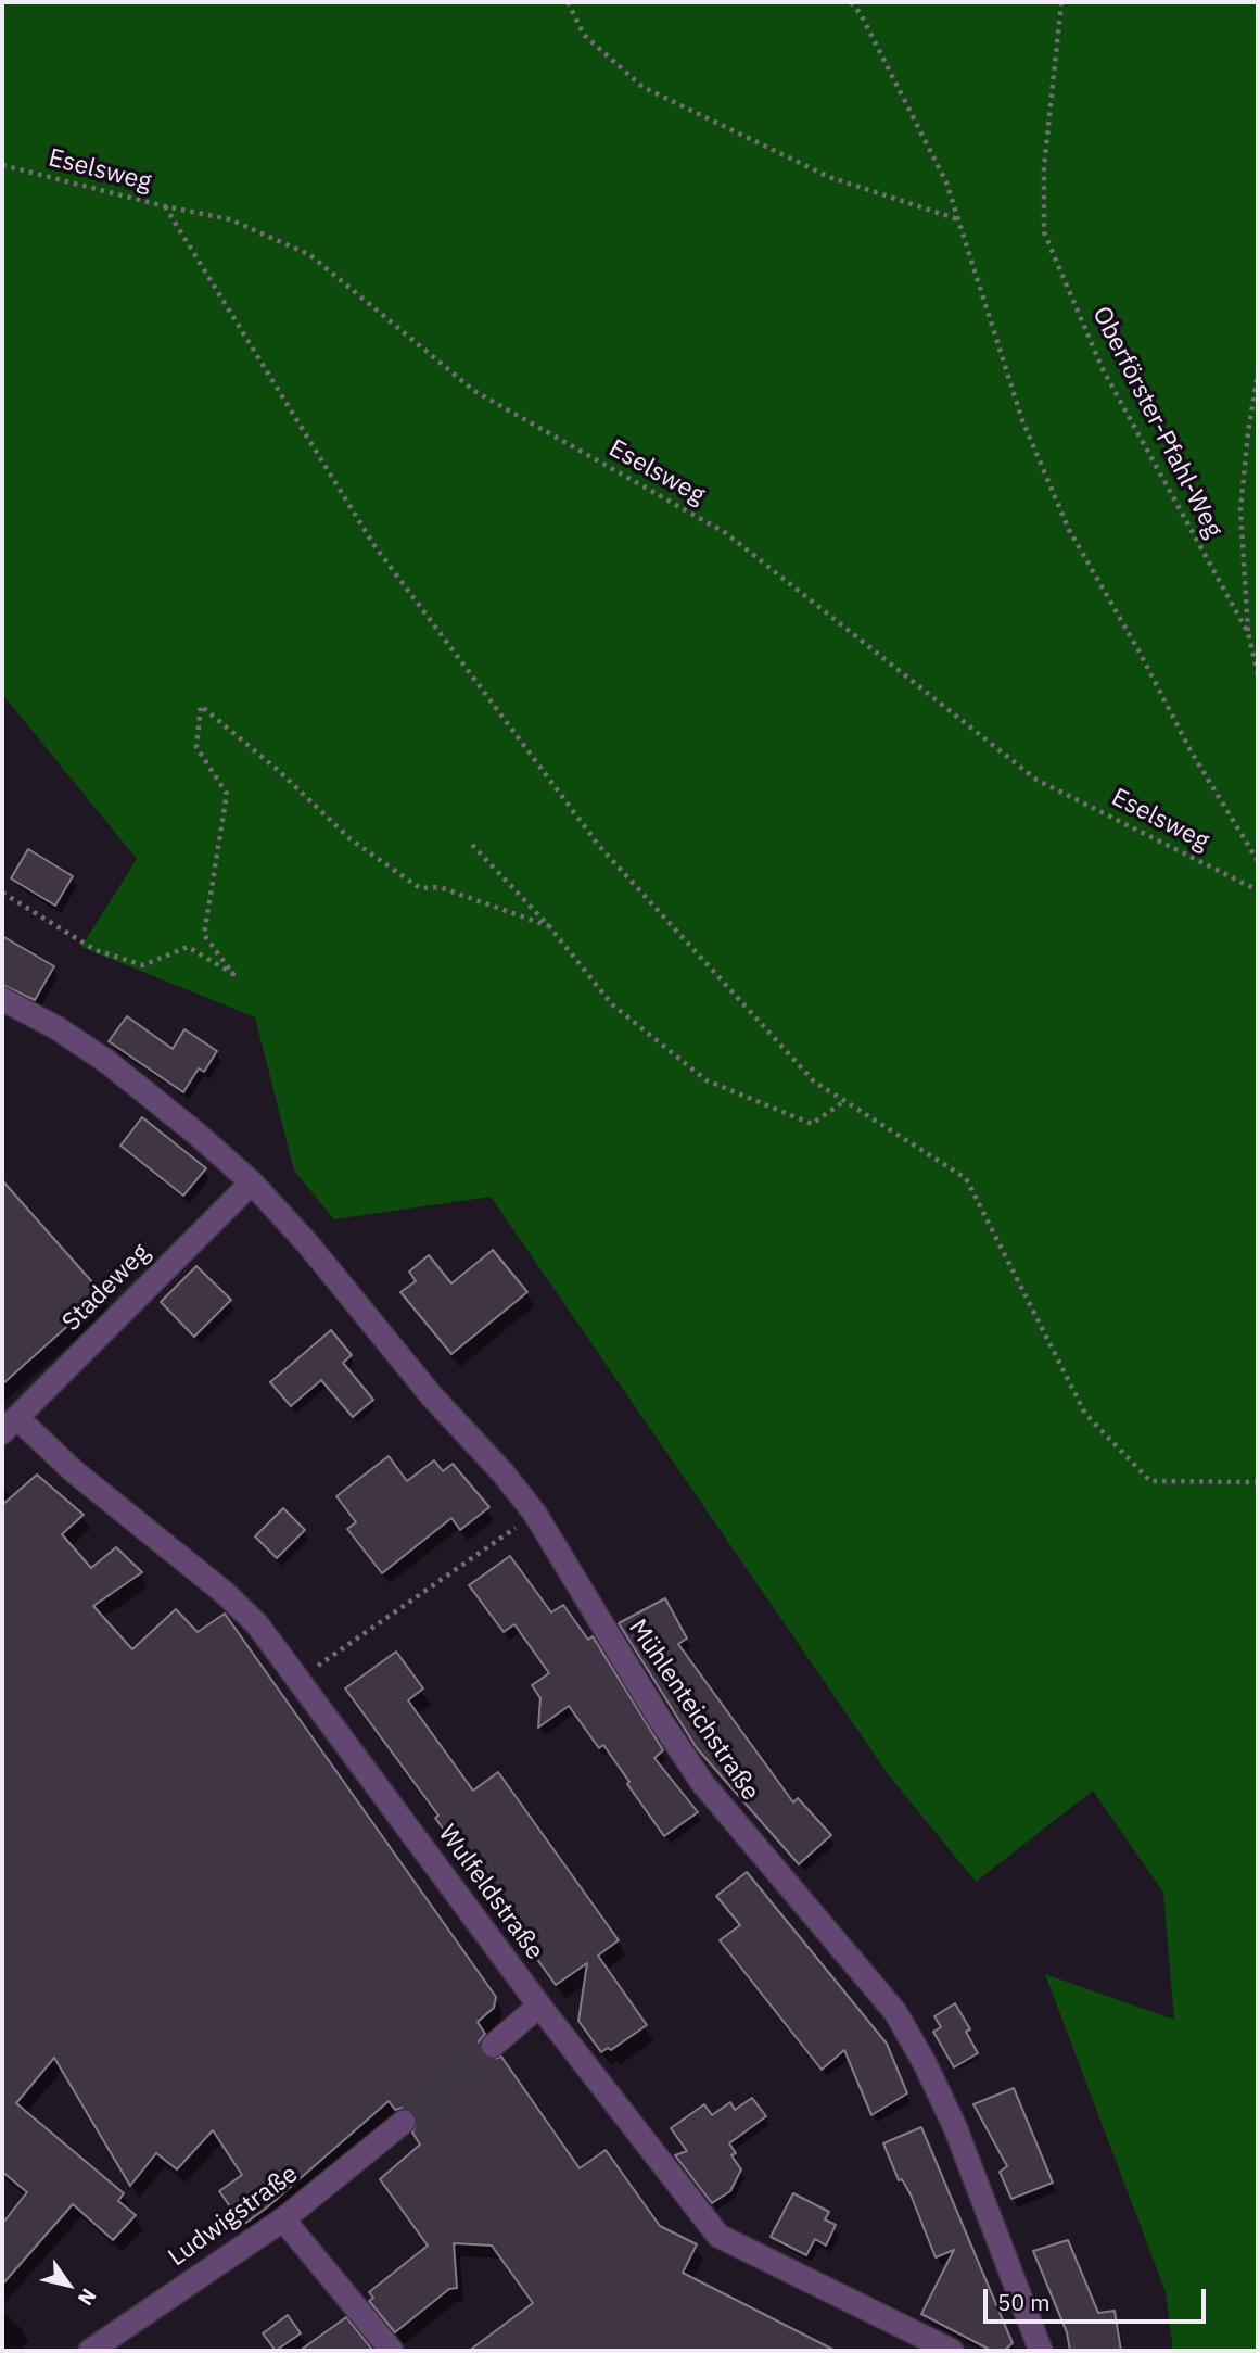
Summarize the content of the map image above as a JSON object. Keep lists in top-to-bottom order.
{
  "streets": {
    "street": [
      "Stadeweg",
      "Mühlenteichstraße",
      "Wulfeldstraße",
      "Ludwigstraße"
    ],
    "path": ["Eselsweg", "Oberförster-Pfahl-Weg"]
  },
  "crossings": [
    ["Stadeweg", "Mühlenteichstraße"],
    ["Stadeweg", "Wulfeldstraße"]
  ],
  "scale_bar": "50 m",
  "north": "bottom right"
}
